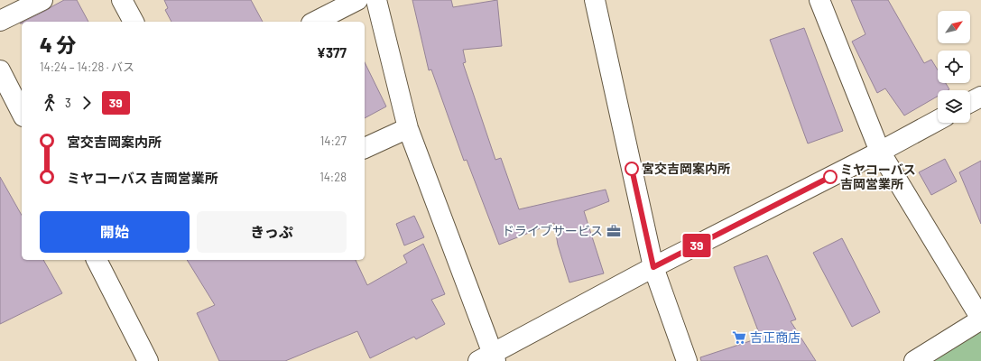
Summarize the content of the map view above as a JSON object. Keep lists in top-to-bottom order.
{
  "places": {
    "other": ["宮交吉岡案内所", "ミヤコーバス 吉岡営業所"],
    "office": ["ドライブサービス"],
    "supermarket": ["吉正商店"]
  },
  "lines": ["bus line 39"],
  "north": "top right",
  "page": {
    "on_map": "39",
    "heading": ["4 分", "14:24 – 14:28 · バス", "¥377"],
    "legs": ["3", "39"],
    "list": [
      {
        "name": "宮交吉岡案内所",
        "value": "14:27"
      },
      {
        "name": "ミヤコーバス 吉岡営業所",
        "value": "14:28"
      }
    ],
    "buttons": ["開始", "きっぷ"]
  }
}
